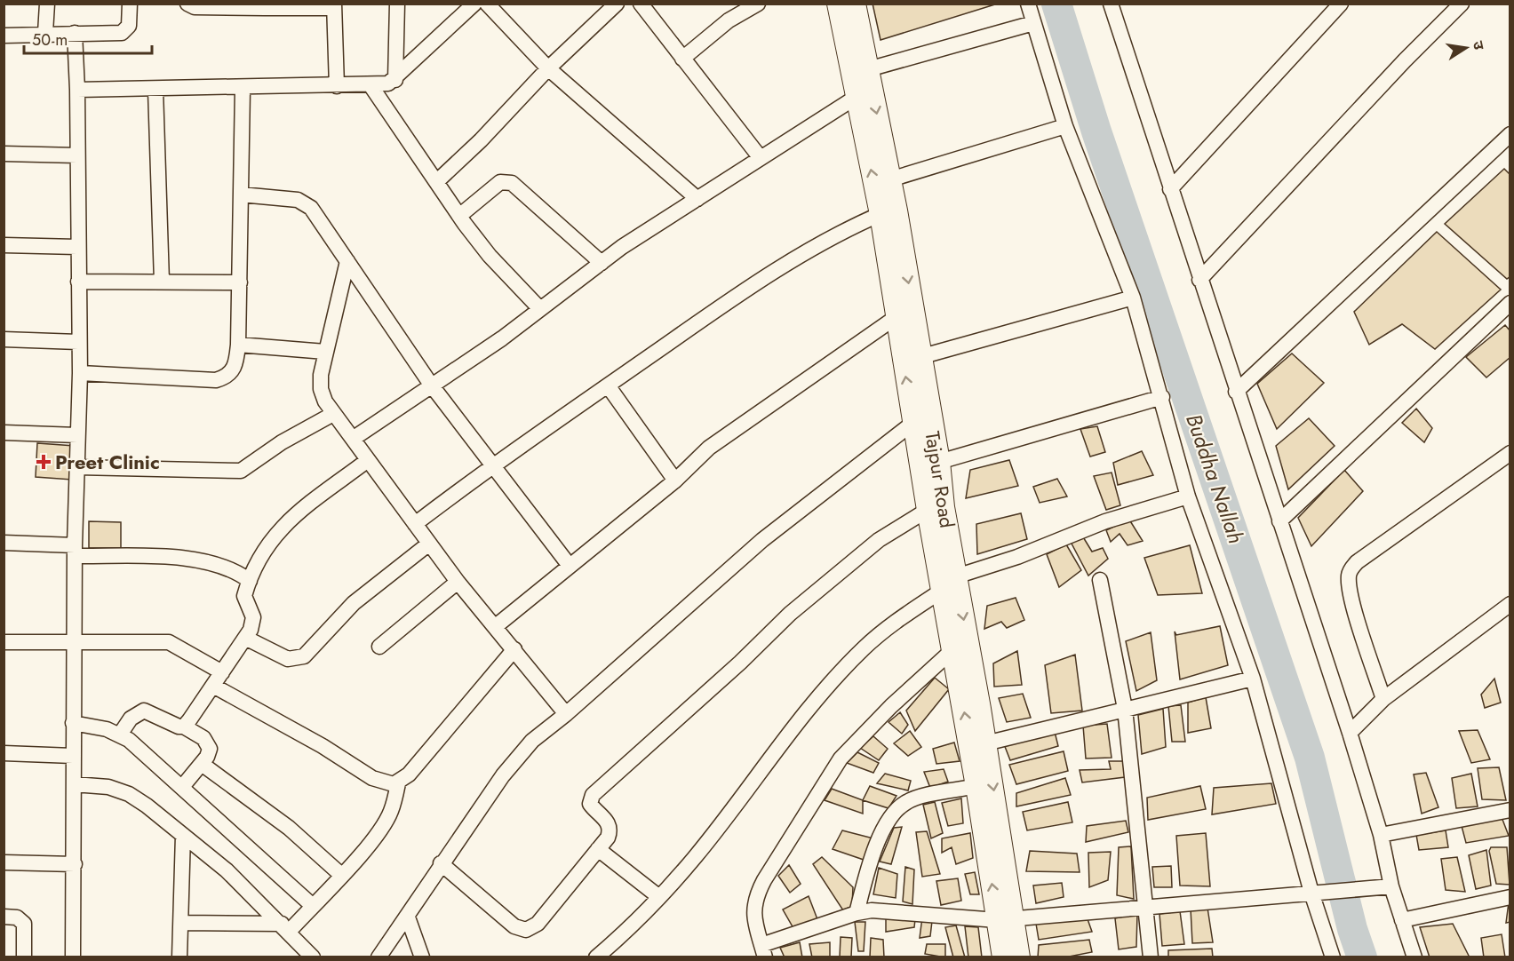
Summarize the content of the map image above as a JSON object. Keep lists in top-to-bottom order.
{
  "streets": {
    "main road": ["Tajpur Road"]
  },
  "water": ["Buddha Nallah"],
  "places": {
    "health": ["Preet Clinic"]
  },
  "scale_bar": "50 m",
  "north": "right"
}
